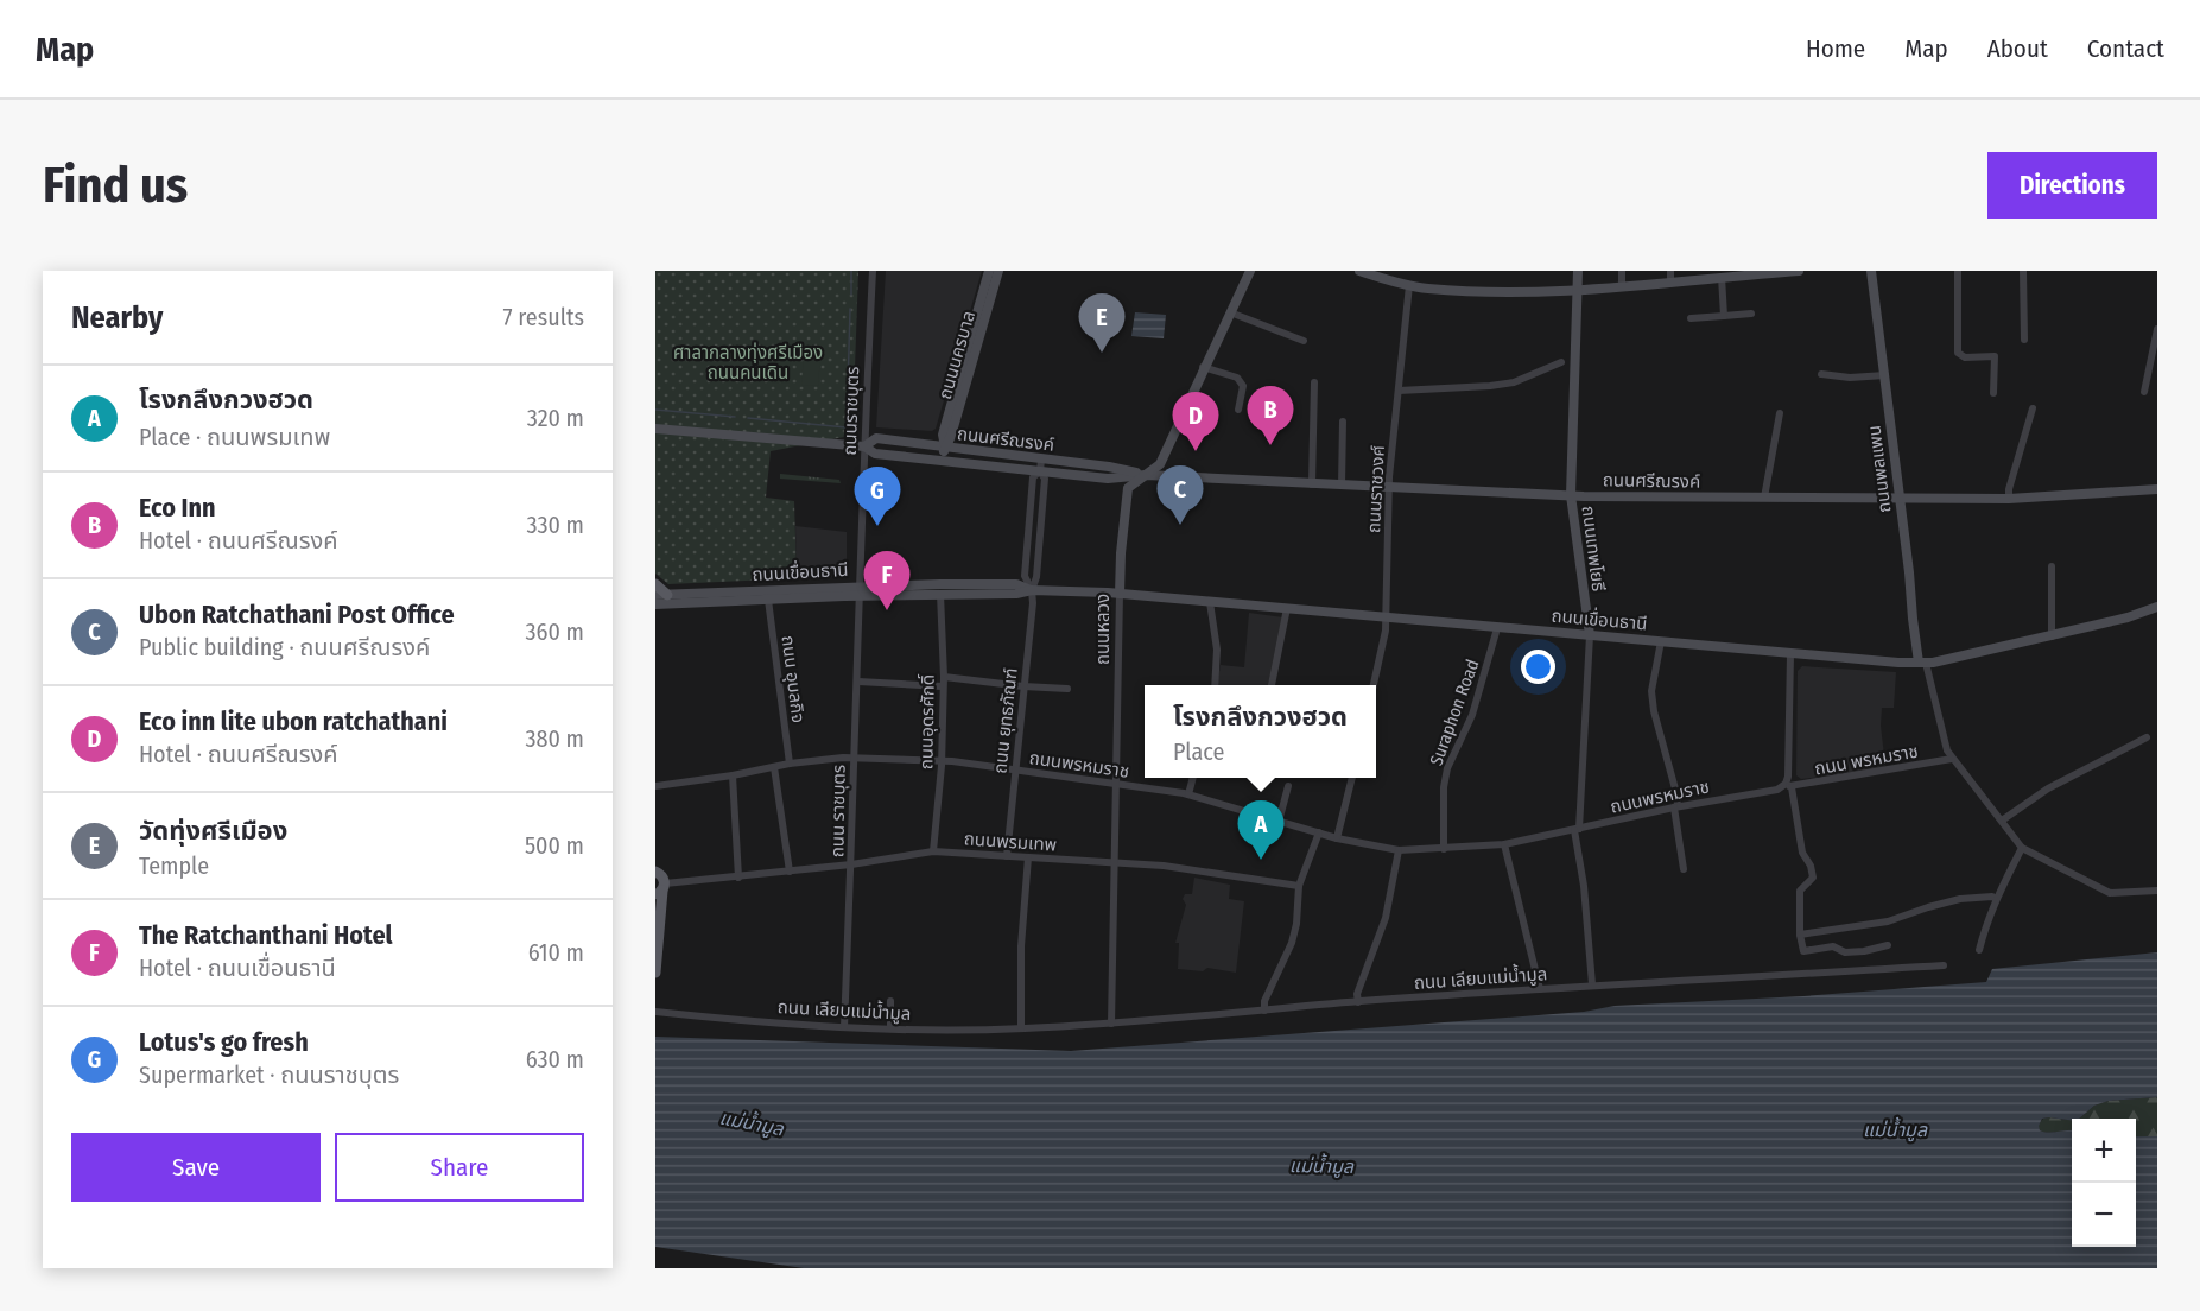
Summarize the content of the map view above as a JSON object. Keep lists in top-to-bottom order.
{
  "streets": {
    "street": [
      "ถนนนครบาล",
      "ถนนราชบุตร",
      "ถนนศรีณรงค์",
      "ถนนพลแพน",
      "ถนนราชวงศ์",
      "ถนนเทพโยธี",
      "ถนนเขื่อนธานี",
      "ถนนหลวง",
      "ถนน อุบลกิจ",
      "Suraphon Road",
      "ถนน ยุทธภัณฑ์",
      "ถนนอุดรศักดิ์",
      "ถนน พรหมราช",
      "ถนนพรหมราช",
      "ถนน ราชบุตร",
      "ถนนพรมเทพ",
      "ถนน เลียบแม่น้ำมูล"
    ]
  },
  "crossings": [
    ["ถนนนครบาล", "ถนนศรีณรงค์"],
    ["ถนนราชบุตร", "ถนนศรีณรงค์"],
    ["ถนนราชบุตร", "ถนนเขื่อนธานี"],
    ["ถนนราชบุตร", "ถนน ราชบุตร"],
    ["ถนนศรีณรงค์", "ถนนพลแพน"],
    ["ถนนศรีณรงค์", "ถนนราชวงศ์"],
    ["ถนนศรีณรงค์", "ถนนเทพโยธี"],
    ["ถนนศรีณรงค์", "ถนนหลวง"],
    ["ถนนศรีณรงค์", "ถนน ยุทธภัณฑ์"],
    ["ถนนพลแพน", "ถนนเขื่อนธานี"],
    ["ถนนราชวงศ์", "ถนนเขื่อนธานี"],
    ["ถนนเทพโยธี", "ถนนเขื่อนธานี"],
    ["ถนนเทพโยธี", "ถนนพรหมราช"],
    ["ถนนเทพโยธี", "ถนน เลียบแม่น้ำมูล"],
    ["ถนนเขื่อนธานี", "ถนนหลวง"],
    ["ถนนเขื่อนธานี", "ถนน อุบลกิจ"],
    ["ถนนเขื่อนธานี", "Suraphon Road"],
    ["ถนนเขื่อนธานี", "ถนน ยุทธภัณฑ์"],
    ["ถนนเขื่อนธานี", "ถนนอุดรศักดิ์"],
    ["ถนนเขื่อนธานี", "ถนน ราชบุตร"],
    ["ถนนหลวง", "ถนนพรหมราช"],
    ["ถนนหลวง", "ถนนพรมเทพ"],
    ["ถนนหลวง", "ถนน เลียบแม่น้ำมูล"],
    ["ถนน อุบลกิจ", "ถนนพรหมราช"],
    ["Suraphon Road", "ถนนพรหมราช"],
    ["ถนน ยุทธภัณฑ์", "ถนนพรหมราช"],
    ["ถนน ยุทธภัณฑ์", "ถนนพรมเทพ"],
    ["ถนนอุดรศักดิ์", "ถนนพรหมราช"],
    ["ถนนอุดรศักดิ์", "ถนนพรมเทพ"],
    ["ถนน พรหมราช", "ถนนพรหมราช"],
    ["ถนนพรหมราช", "ถนน ราชบุตร"],
    ["ถนน ราชบุตร", "ถนนพรมเทพ"],
    ["ถนน ราชบุตร", "ถนน เลียบแม่น้ำมูล"]
  ],
  "water": ["แม่น้ำมูล"],
  "parks": ["ศาลากลางทุ่งศรีเมือง ถนนคนเดิน"],
  "page": {
    "header": "Map",
    "nav": [
      "Home",
      "Map",
      "About",
      "Contact"
    ],
    "buttons": [
      "Directions",
      ["Save", "Share"]
    ],
    "title": "Find us",
    "heading": ["Nearby", "7 results"],
    "pins": [
      "E",
      "B",
      "D",
      "C",
      "G",
      "F",
      "A"
    ],
    "list": [
      {
        "mark": "A",
        "name": "โรงกลึงกวงฮวด",
        "note": "Place · ถนนพรมเทพ",
        "value": "320 m"
      },
      {
        "mark": "B",
        "name": "Eco Inn",
        "note": "Hotel · ถนนศรีณรงค์",
        "value": "330 m"
      },
      {
        "mark": "C",
        "name": "Ubon Ratchathani Post Office",
        "note": "Public building · ถนนศรีณรงค์",
        "value": "360 m"
      },
      {
        "mark": "D",
        "name": "Eco inn lite ubon ratchathani",
        "note": "Hotel · ถนนศรีณรงค์",
        "value": "380 m"
      },
      {
        "mark": "E",
        "name": "วัดทุ่งศรีเมือง",
        "note": "Temple",
        "value": "500 m"
      },
      {
        "mark": "F",
        "name": "The Ratchanthani Hotel",
        "note": "Hotel · ถนนเขื่อนธานี",
        "value": "610 m"
      },
      {
        "mark": "G",
        "name": "Lotus's go fresh",
        "note": "Supermarket · ถนนราชบุตร",
        "value": "630 m"
      }
    ],
    "popup": ["โรงกลึงกวงฮวด", "Place"],
    "map_buttons": ["+", "−"]
  }
}
